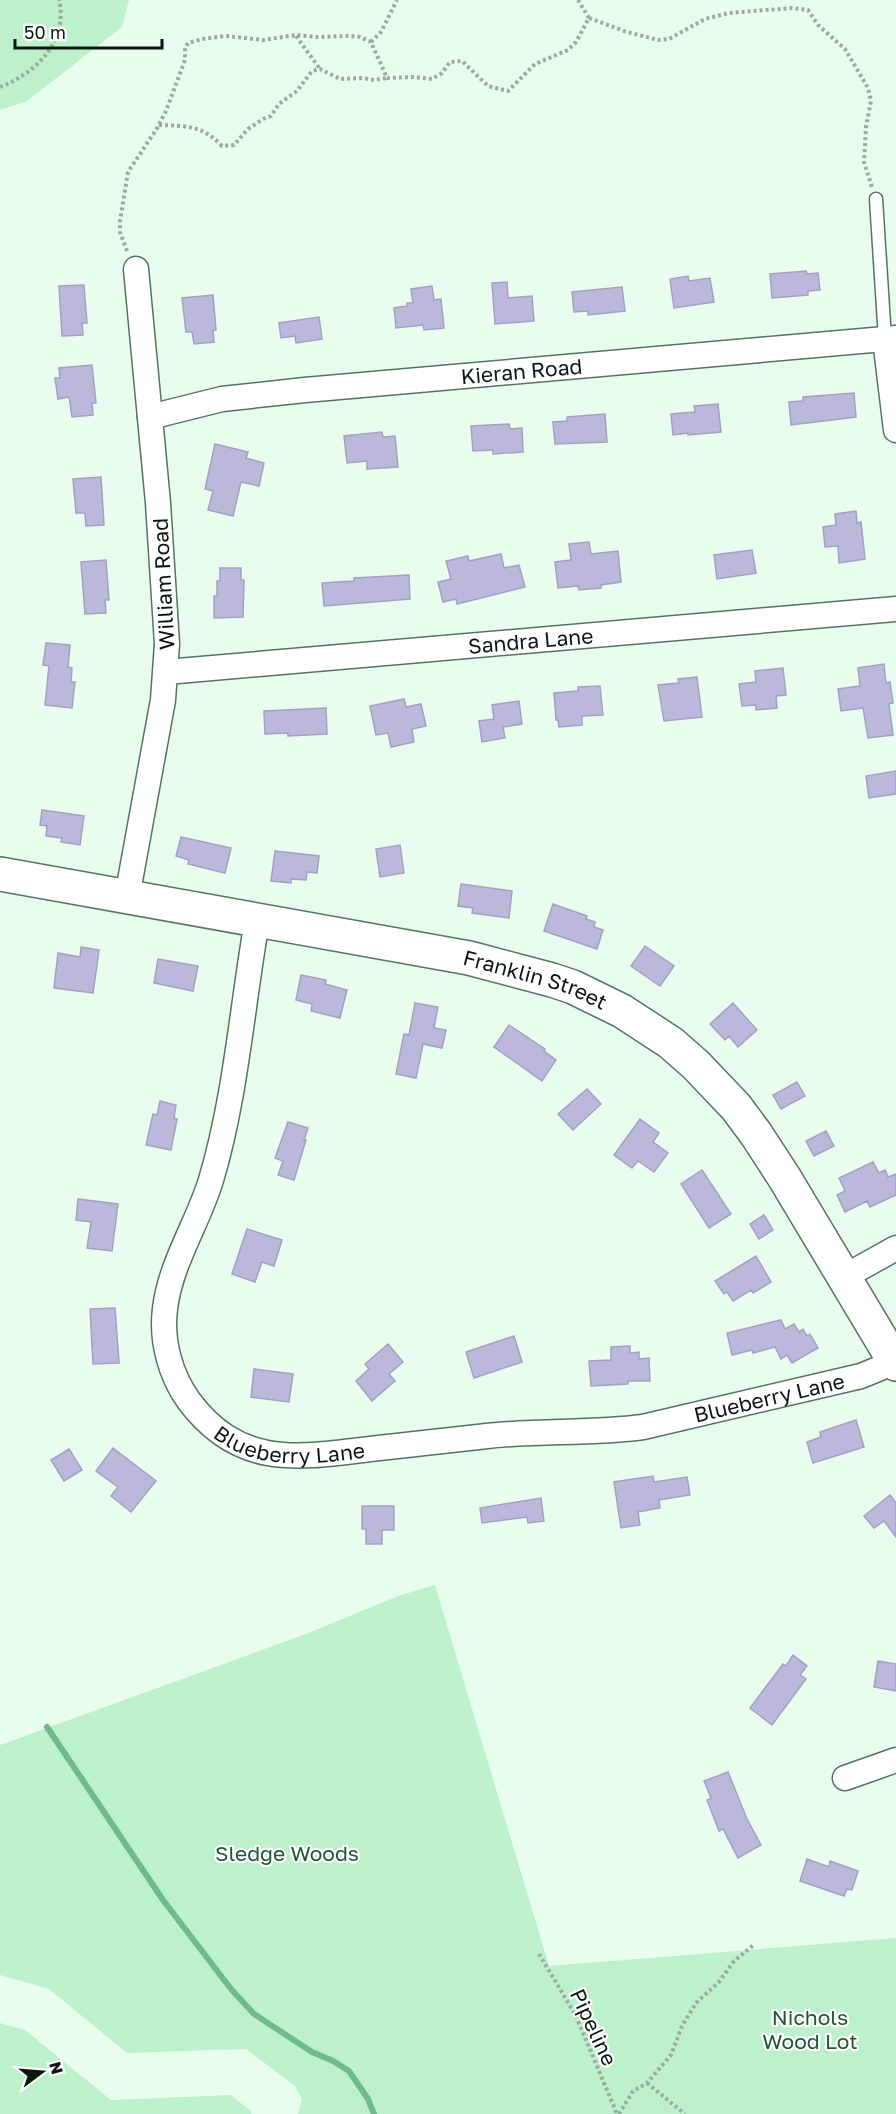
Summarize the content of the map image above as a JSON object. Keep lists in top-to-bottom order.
{
  "streets": {
    "main road": ["Franklin Street"],
    "street": [
      "Kieran Road",
      "William Road",
      "Sandra Lane",
      "Blueberry Lane"
    ],
    "path": ["Pipeline"]
  },
  "crossings": [
    ["Kieran Road", "William Road"],
    ["William Road", "Sandra Lane"],
    ["William Road", "Franklin Street"],
    ["Franklin Street", "Blueberry Lane"]
  ],
  "parks": ["Sledge Woods", "Nichols Wood Lot"],
  "scale_bar": "50 m",
  "north": "right"
}
